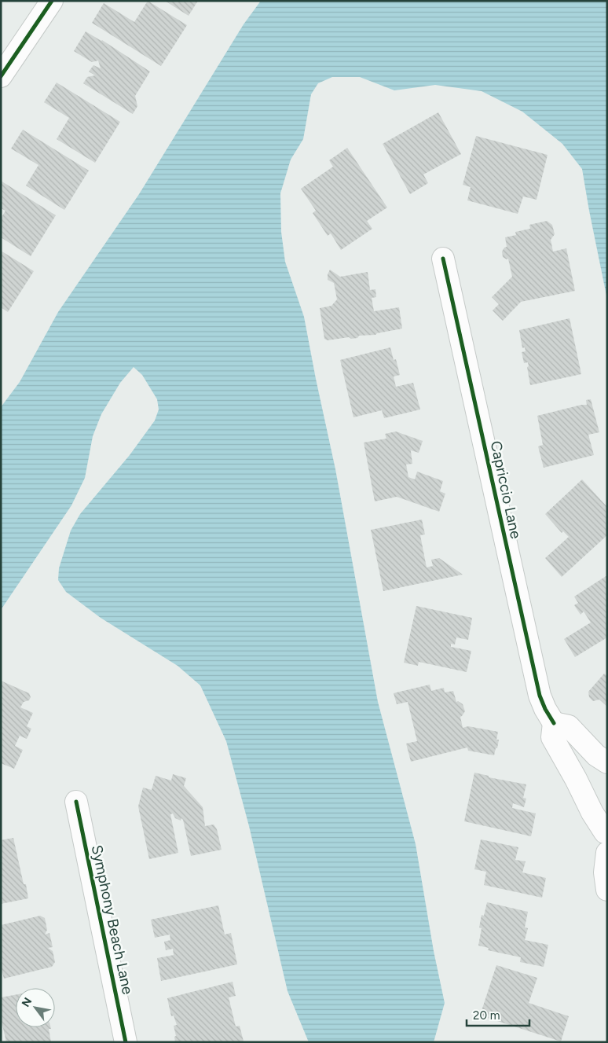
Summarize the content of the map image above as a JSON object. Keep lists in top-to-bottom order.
{
  "streets": {
    "street": ["Capriccio Lane", "Symphony Beach Lane"]
  },
  "scale_bar": "20 m",
  "north": "top left"
}
